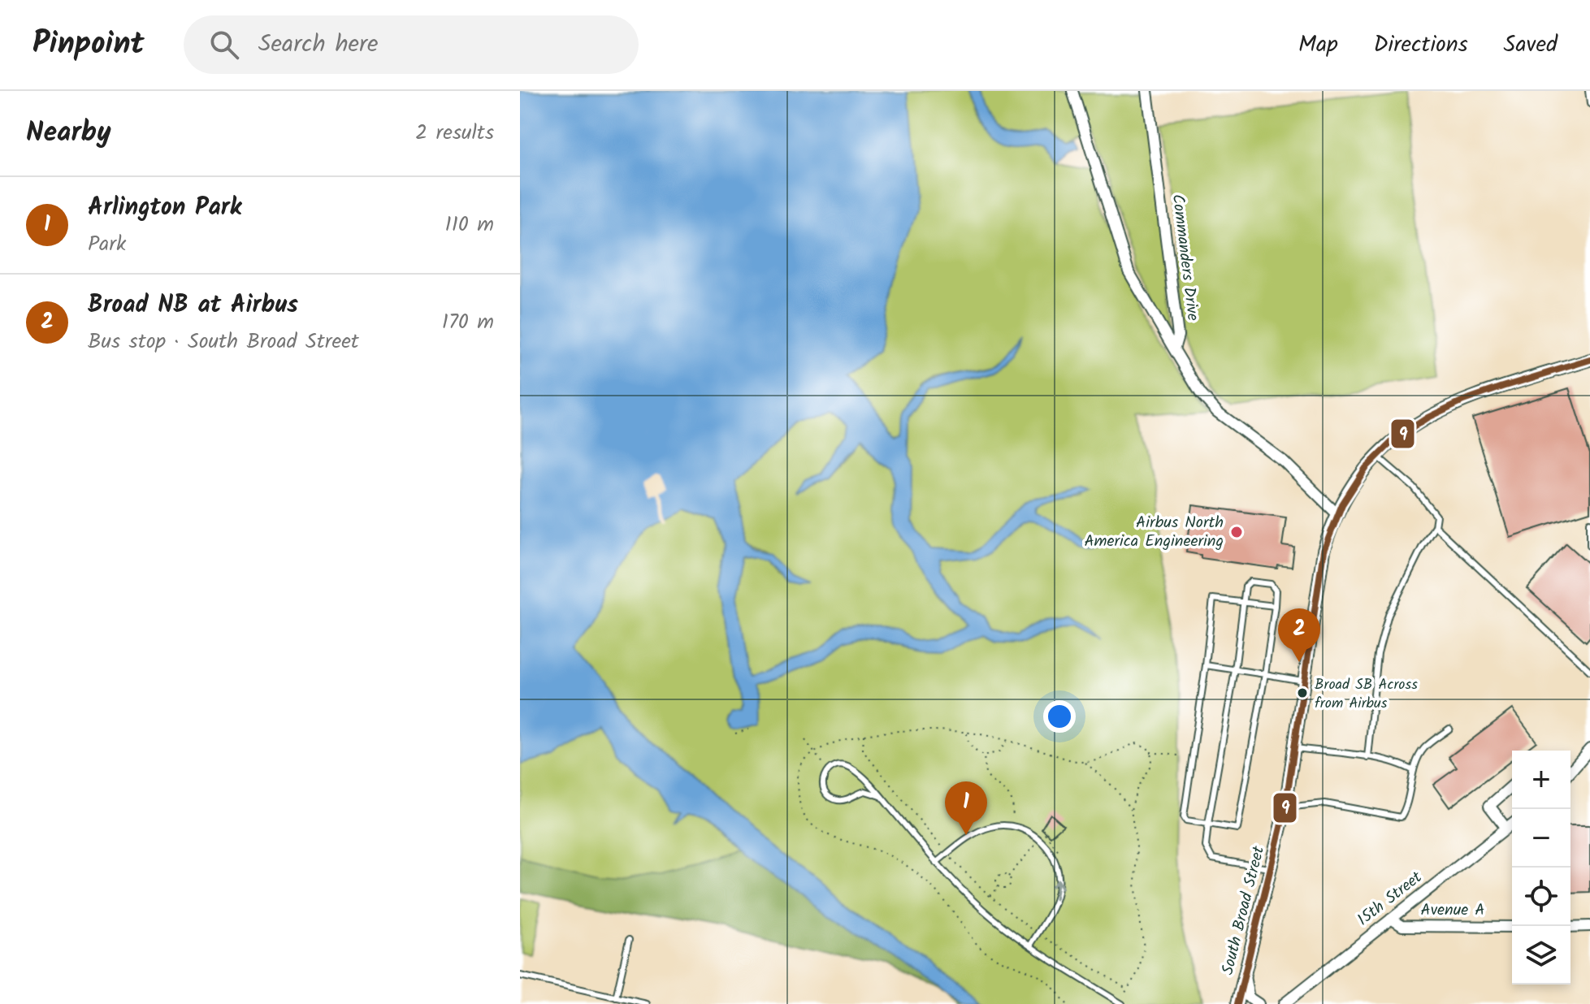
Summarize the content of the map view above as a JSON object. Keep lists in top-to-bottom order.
{
  "streets": {
    "street": [
      "Commanders Drive",
      "15th Street",
      "South Broad Street",
      "Avenue A"
    ]
  },
  "crossings": [
    ["15th Street", "Avenue A"]
  ],
  "places": ["Airbus North America Engineering", "Broad SB Across from Airbus"],
  "lines": ["transit line 9"],
  "page": {
    "header": "Pinpoint",
    "search": "Search here",
    "nav": ["Map", "Directions", "Saved"],
    "heading": ["Nearby", "2 results"],
    "list": [
      {
        "mark": "1",
        "name": "Arlington Park",
        "note": "Park",
        "value": "110 m"
      },
      {
        "mark": "2",
        "name": "Broad NB at Airbus",
        "note": "Bus stop · South Broad Street",
        "value": "170 m"
      }
    ],
    "pins": ["2", "1"],
    "map_buttons": ["+", "−"]
  }
}
